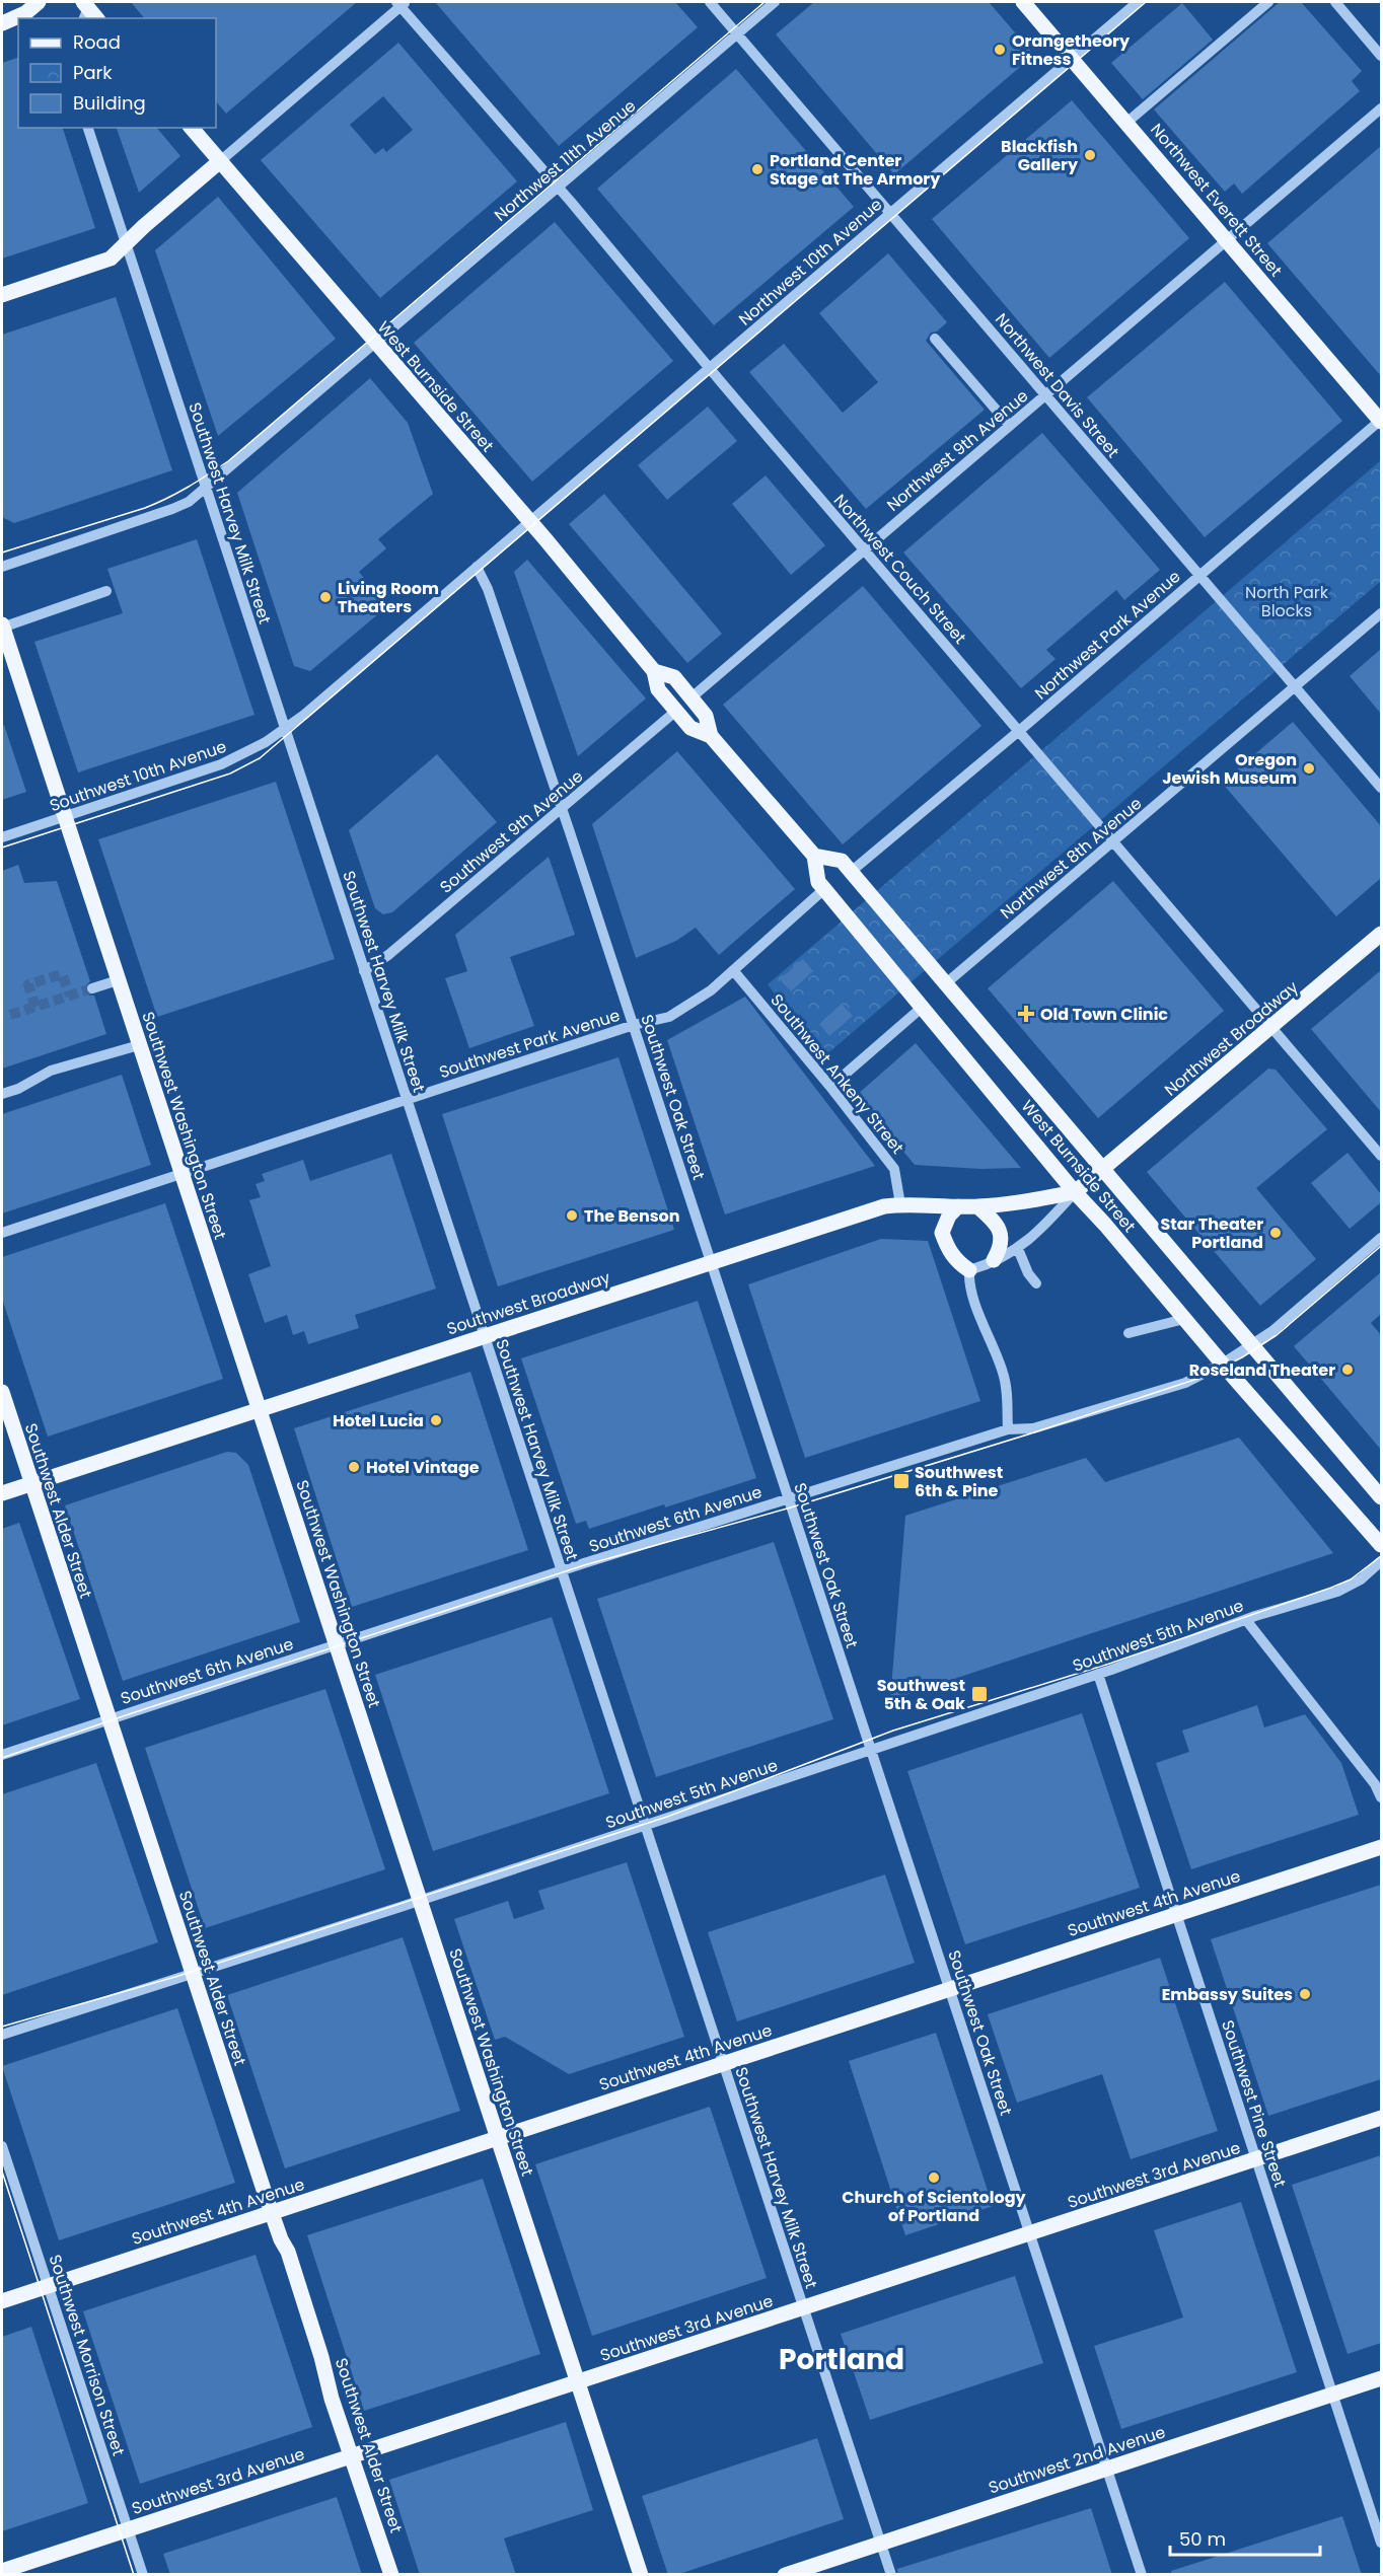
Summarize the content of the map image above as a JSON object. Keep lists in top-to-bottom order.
{
  "streets": {
    "main road": [
      "Northwest Everett Street",
      "West Burnside Street",
      "Northwest Broadway",
      "Southwest Washington Street",
      "Southwest Broadway",
      "Southwest Alder Street",
      "Southwest 4th Avenue",
      "Southwest 3rd Avenue",
      "Southwest 2nd Avenue"
    ],
    "street": [
      "Northwest 11th Avenue",
      "Northwest 10th Avenue",
      "Northwest Davis Street",
      "Northwest 9th Avenue",
      "Southwest Harvey Milk Street",
      "Northwest Couch Street",
      "Northwest Park Avenue",
      "Southwest 10th Avenue",
      "Southwest 9th Avenue",
      "Northwest 8th Avenue",
      "Southwest Park Avenue",
      "Southwest Ankeny Street",
      "Southwest Oak Street",
      "Southwest 6th Avenue",
      "Southwest 5th Avenue",
      "Southwest Pine Street",
      "Southwest Morrison Street"
    ]
  },
  "crossings": [
    ["Northwest 11th Avenue", "Northwest Davis Street"],
    ["Northwest 11th Avenue", "West Burnside Street"],
    ["Northwest 11th Avenue", "Southwest Harvey Milk Street"],
    ["Northwest 11th Avenue", "Northwest Couch Street"],
    ["Northwest Everett Street", "Northwest 10th Avenue"],
    ["Northwest Everett Street", "Northwest 9th Avenue"],
    ["Northwest Everett Street", "Northwest Park Avenue"],
    ["Northwest 10th Avenue", "Northwest Davis Street"],
    ["Northwest 10th Avenue", "West Burnside Street"],
    ["Northwest 10th Avenue", "Northwest Couch Street"],
    ["Northwest 10th Avenue", "Southwest 10th Avenue"],
    ["Northwest Davis Street", "Northwest 9th Avenue"],
    ["Northwest Davis Street", "Northwest Park Avenue"],
    ["Northwest Davis Street", "Northwest 8th Avenue"],
    ["West Burnside Street", "Northwest 9th Avenue"],
    ["West Burnside Street", "Northwest Park Avenue"],
    ["West Burnside Street", "Southwest 10th Avenue"],
    ["West Burnside Street", "Southwest 9th Avenue"],
    ["West Burnside Street", "Northwest 8th Avenue"],
    ["West Burnside Street", "Northwest Broadway"],
    ["West Burnside Street", "Southwest Park Avenue"],
    ["West Burnside Street", "Southwest Broadway"],
    ["West Burnside Street", "Southwest 6th Avenue"],
    ["Northwest 9th Avenue", "Northwest Couch Street"],
    ["Southwest Harvey Milk Street", "Southwest 10th Avenue"],
    ["Southwest Harvey Milk Street", "Southwest 9th Avenue"],
    ["Southwest Harvey Milk Street", "Southwest Park Avenue"],
    ["Southwest Harvey Milk Street", "Southwest Broadway"],
    ["Southwest Harvey Milk Street", "Southwest 6th Avenue"],
    ["Southwest Harvey Milk Street", "Southwest 5th Avenue"],
    ["Southwest Harvey Milk Street", "Southwest 4th Avenue"],
    ["Southwest Harvey Milk Street", "Southwest 3rd Avenue"],
    ["Southwest Harvey Milk Street", "Southwest 2nd Avenue"],
    ["Northwest Couch Street", "Northwest Park Avenue"],
    ["Northwest Couch Street", "Northwest 8th Avenue"],
    ["Northwest Couch Street", "Northwest Broadway"],
    ["Southwest 10th Avenue", "Southwest Oak Street"],
    ["Southwest 10th Avenue", "Southwest Washington Street"],
    ["Southwest 9th Avenue", "Southwest Oak Street"],
    ["Northwest Broadway", "Southwest Broadway"],
    ["Southwest Park Avenue", "Southwest Ankeny Street"],
    ["Southwest Park Avenue", "Southwest Oak Street"],
    ["Southwest Park Avenue", "Southwest Washington Street"],
    ["Southwest Ankeny Street", "Southwest Broadway"],
    ["Southwest Oak Street", "Southwest Broadway"],
    ["Southwest Oak Street", "Southwest 6th Avenue"],
    ["Southwest Oak Street", "Southwest 5th Avenue"],
    ["Southwest Oak Street", "Southwest 4th Avenue"],
    ["Southwest Oak Street", "Southwest 3rd Avenue"],
    ["Southwest Oak Street", "Southwest 2nd Avenue"],
    ["Southwest Washington Street", "Southwest Broadway"],
    ["Southwest Washington Street", "Southwest 6th Avenue"],
    ["Southwest Washington Street", "Southwest 5th Avenue"],
    ["Southwest Washington Street", "Southwest 4th Avenue"],
    ["Southwest Washington Street", "Southwest 3rd Avenue"],
    ["Southwest Broadway", "Southwest Alder Street"],
    ["Southwest Alder Street", "Southwest 6th Avenue"],
    ["Southwest Alder Street", "Southwest 5th Avenue"],
    ["Southwest Alder Street", "Southwest 4th Avenue"],
    ["Southwest Alder Street", "Southwest 3rd Avenue"],
    ["Southwest 5th Avenue", "Southwest Pine Street"],
    ["Southwest 4th Avenue", "Southwest Pine Street"],
    ["Southwest 4th Avenue", "Southwest Morrison Street"],
    ["Southwest Pine Street", "Southwest 3rd Avenue"],
    ["Southwest Pine Street", "Southwest 2nd Avenue"],
    ["Southwest 3rd Avenue", "Southwest Morrison Street"]
  ],
  "districts": ["Portland"],
  "parks": ["North Park Blocks"],
  "places": {
    "other": [
      "Orangetheory Fitness",
      "Blackfish Gallery",
      "Portland Center Stage at The Armory",
      "Living Room Theaters",
      "Oregon Jewish Museum",
      "The Benson",
      "Star Theater Portland",
      "Roseland Theater",
      "Hotel Lucia",
      "Hotel Vintage",
      "Embassy Suites",
      "Church of Scientology of Portland"
    ],
    "health": ["Old Town Clinic"],
    "transit": ["Southwest 6th & Pine", "Southwest 5th & Oak"]
  },
  "legend": ["Road", "Park", "Building"],
  "scale_bar": "50 m"
}
